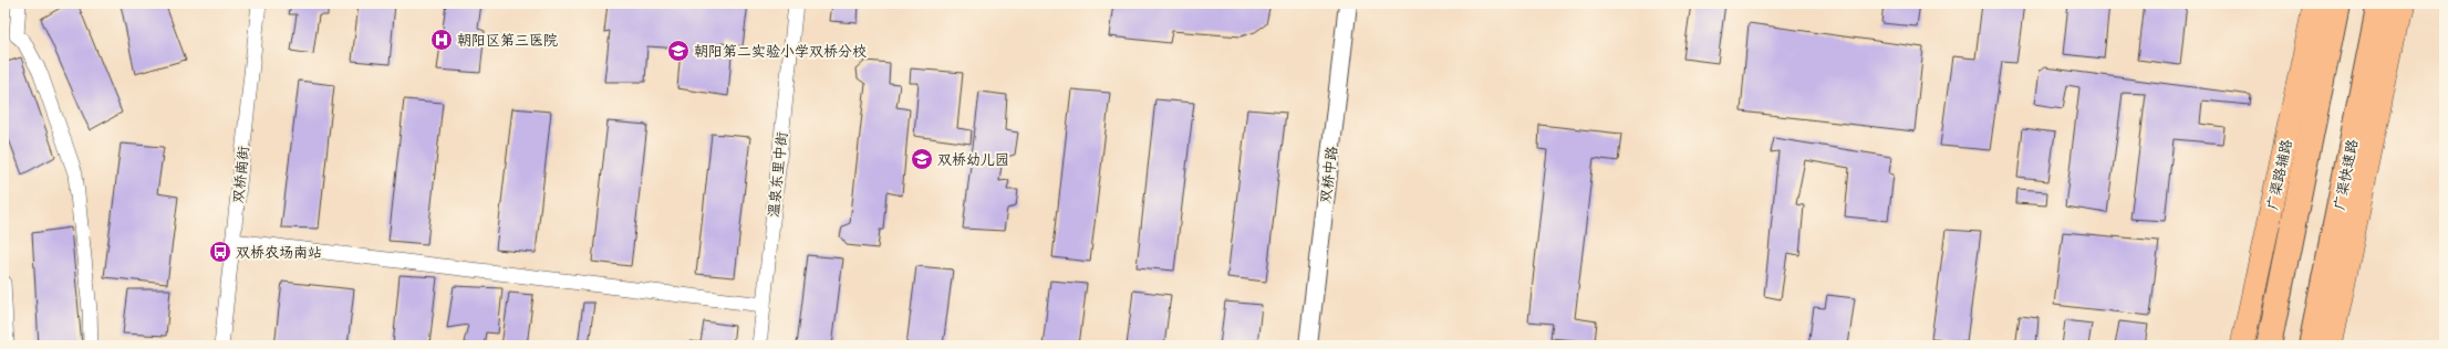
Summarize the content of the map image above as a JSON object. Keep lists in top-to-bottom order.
{
  "streets": {
    "highway": ["广渠快速路"],
    "main road": ["广渠路辅路"],
    "street": ["双桥南街", "温泉东里中街", "双桥中路"]
  },
  "places": {
    "hospital": ["朝阳区第三医院"],
    "school or university": ["朝阳第二实验小学双桥分校", "双桥幼儿园"],
    "bus stop": ["双桥农场南站"]
  }
}
